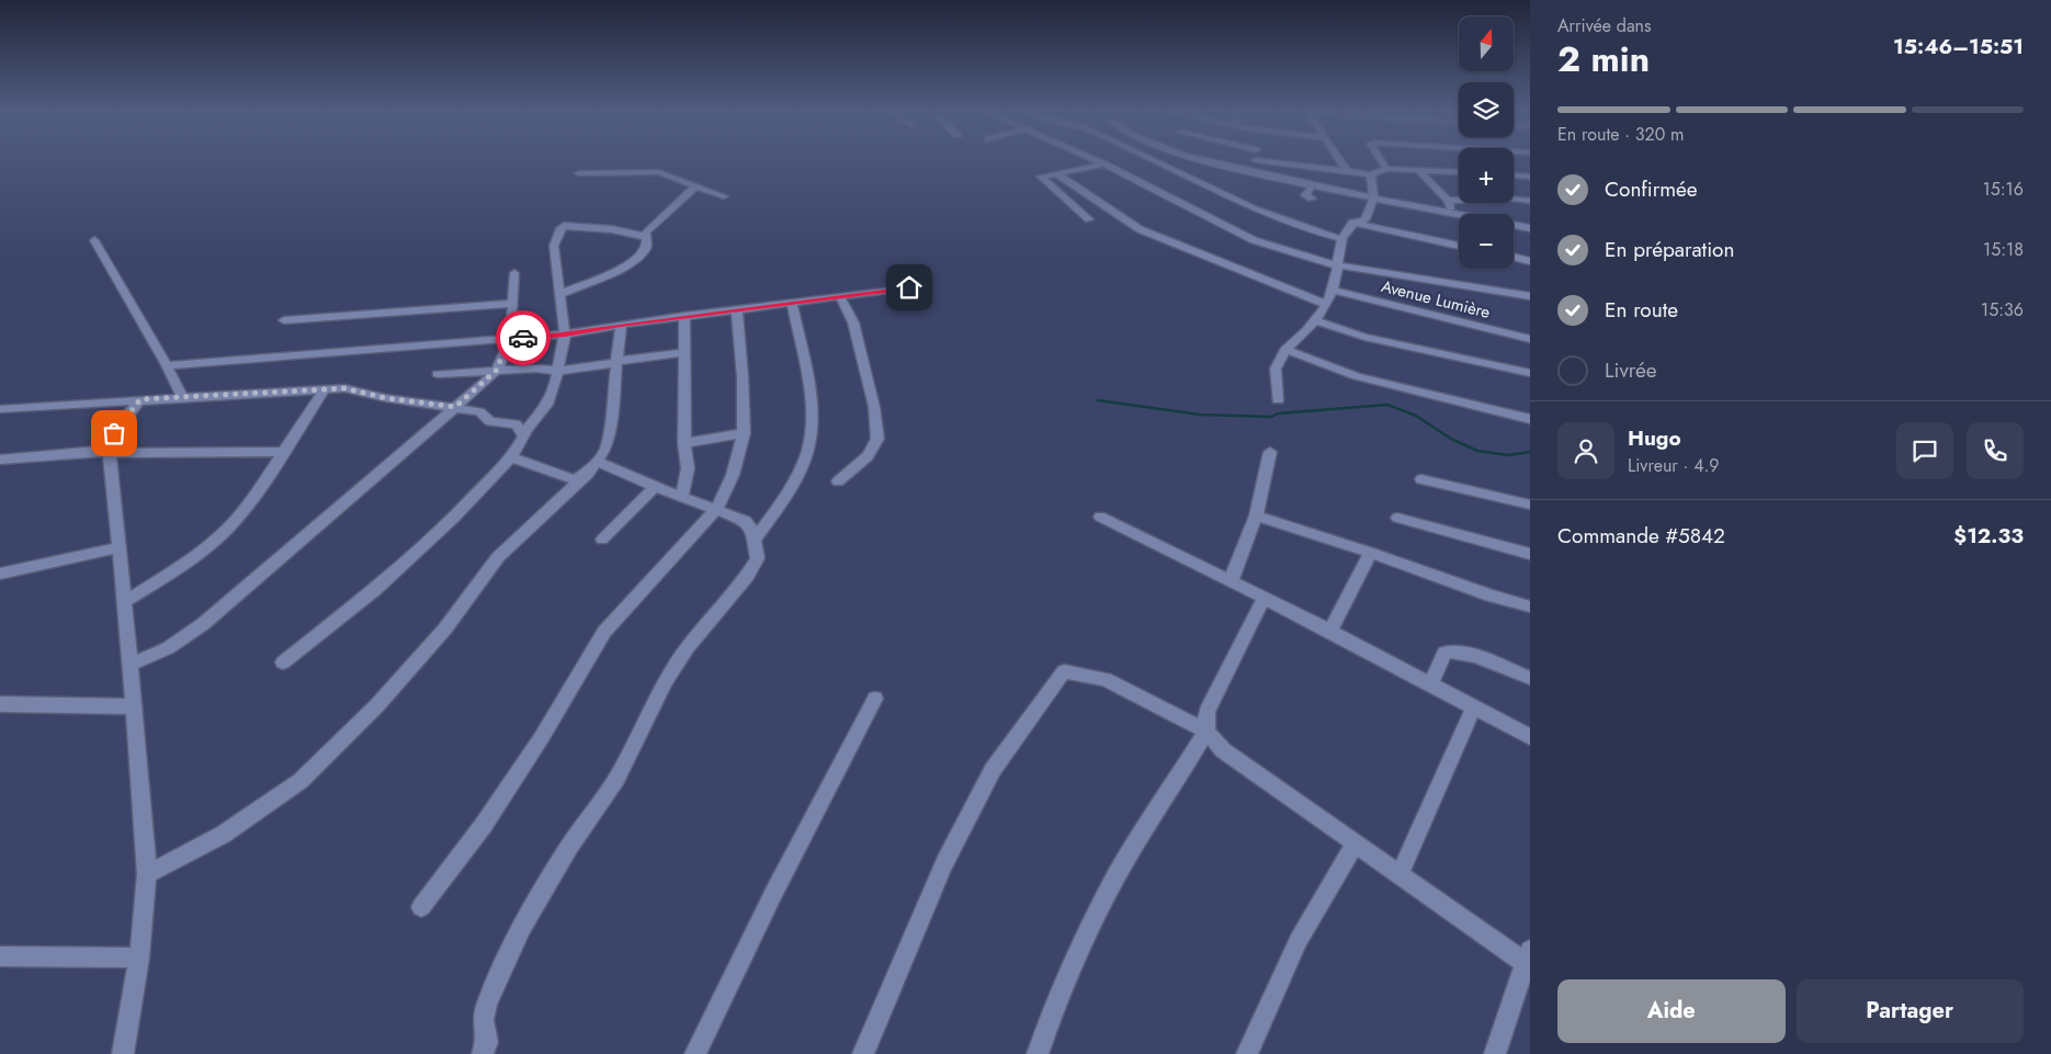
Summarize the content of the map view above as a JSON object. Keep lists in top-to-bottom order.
{
  "streets": {
    "street": ["Avenue Lumière"]
  },
  "north": "top",
  "page": {
    "heading": ["2 min", "Arrivée dans", "15:46–15:51"],
    "panel": [
      "Hugo",
      "Livreur · 4.9",
      "Commande #5842",
      "$12.33"
    ],
    "map_buttons": ["+", "−"],
    "bar": "En route · 320 m",
    "list": [
      ["Confirmée", "15:16"],
      ["En préparation", "15:18"],
      ["En route", "15:36"],
      "Livrée"
    ],
    "buttons": ["Aide", "Partager"]
  }
}
